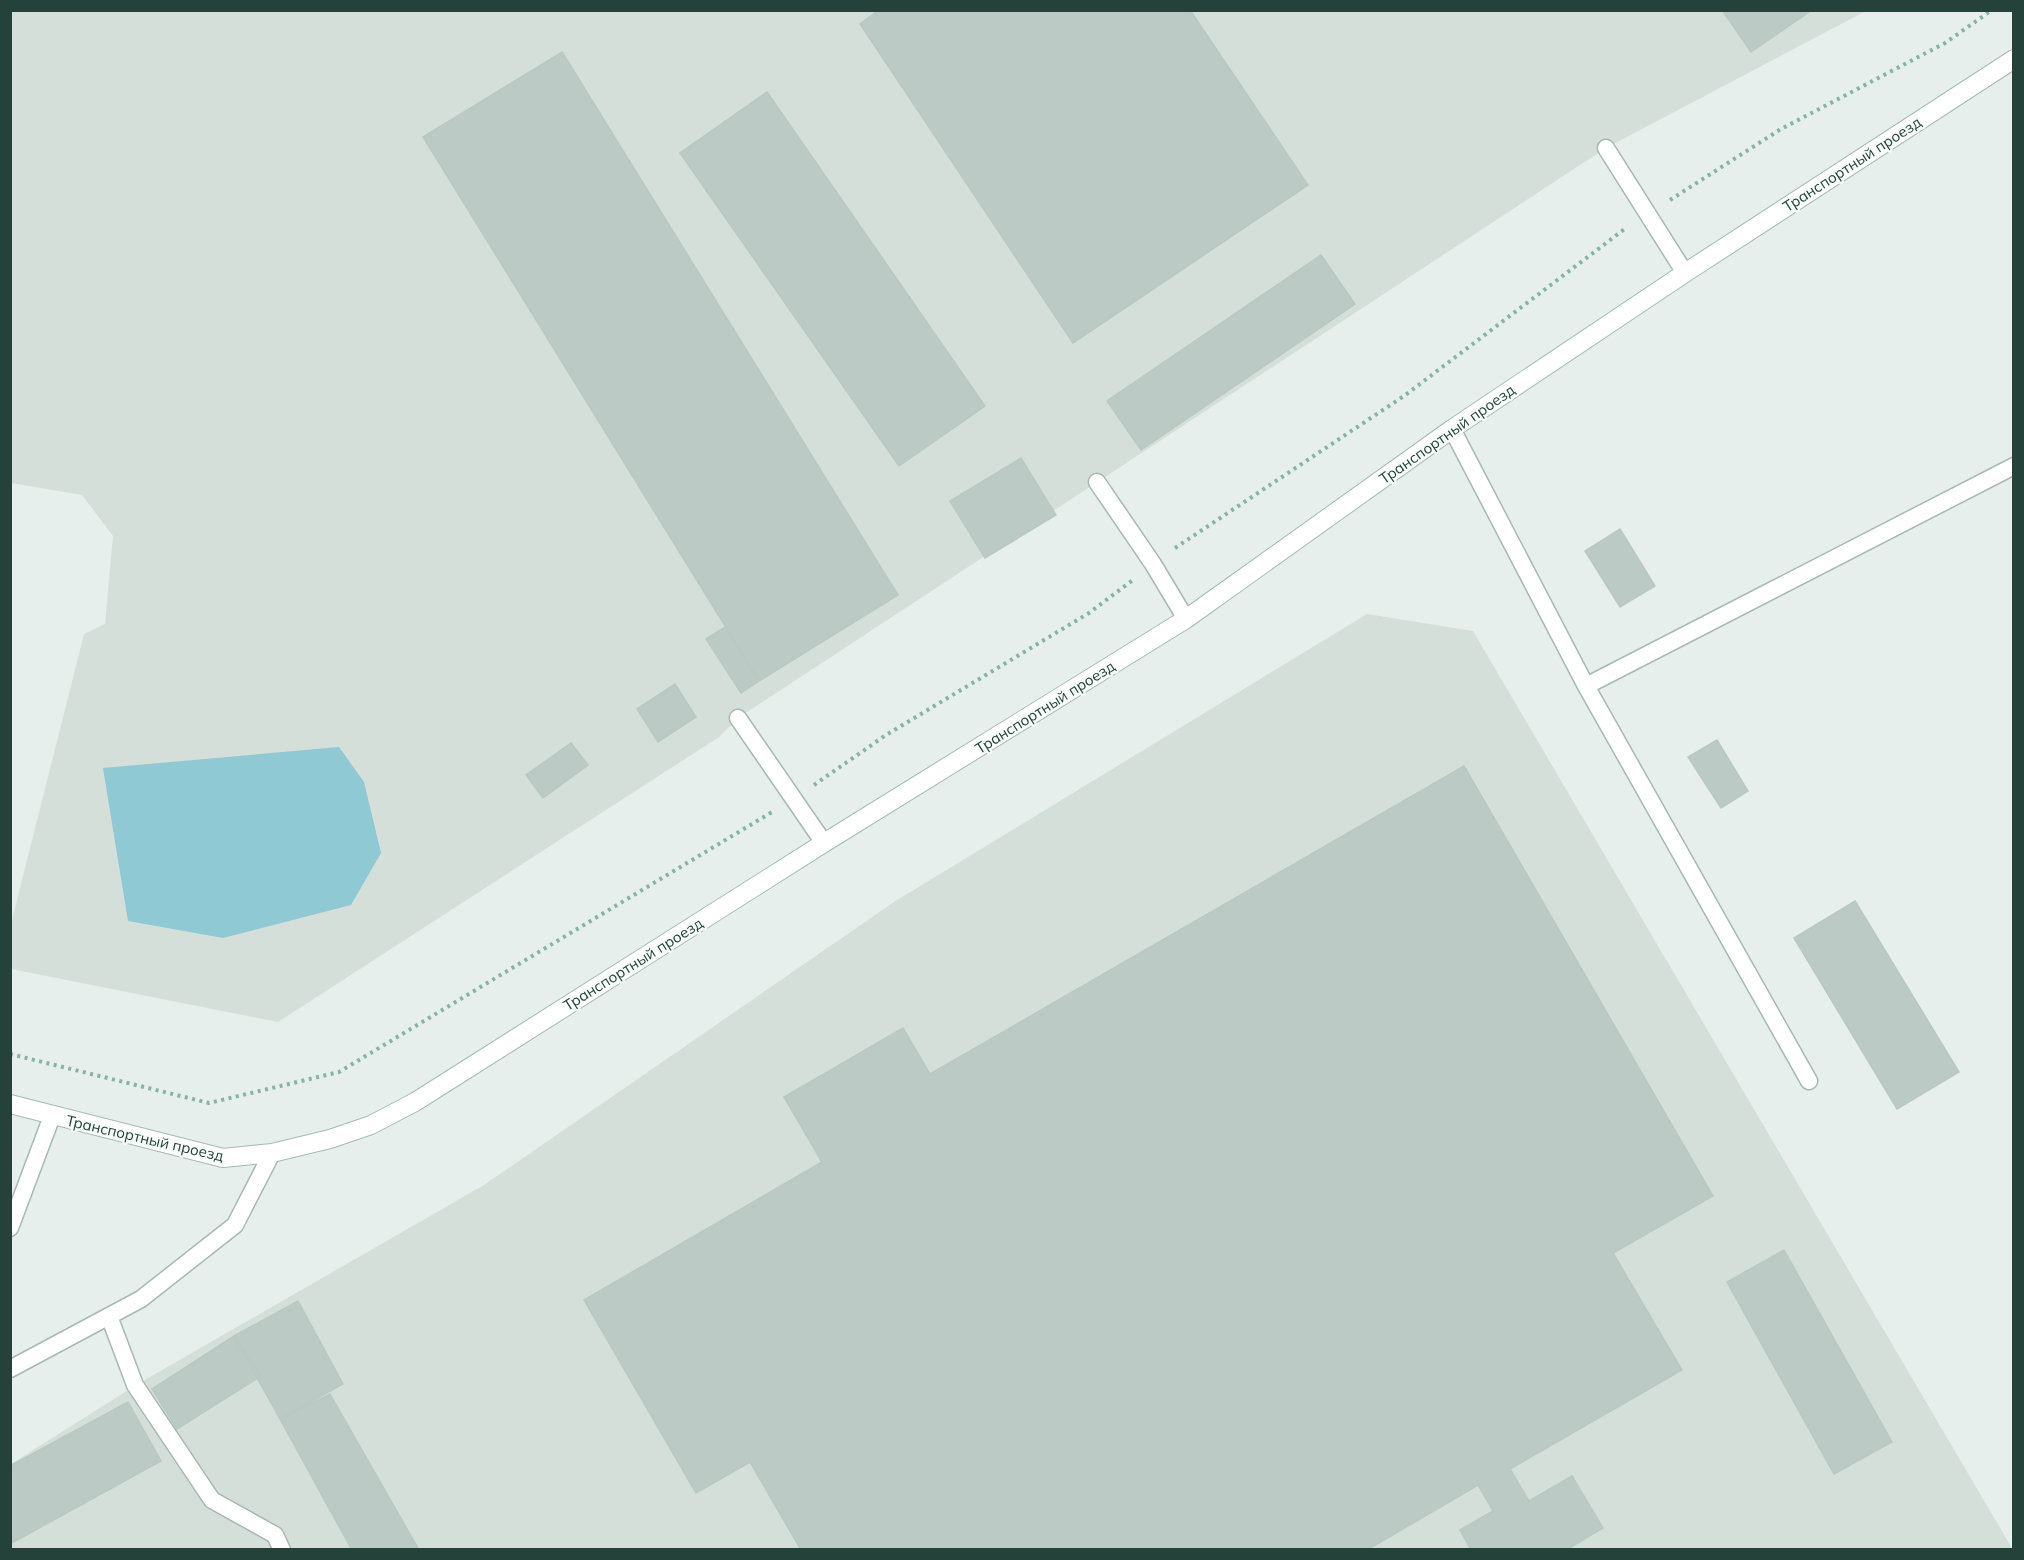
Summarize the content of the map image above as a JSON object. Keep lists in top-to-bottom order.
{
  "streets": {
    "main road": ["Транспортный проезд"]
  }
}
